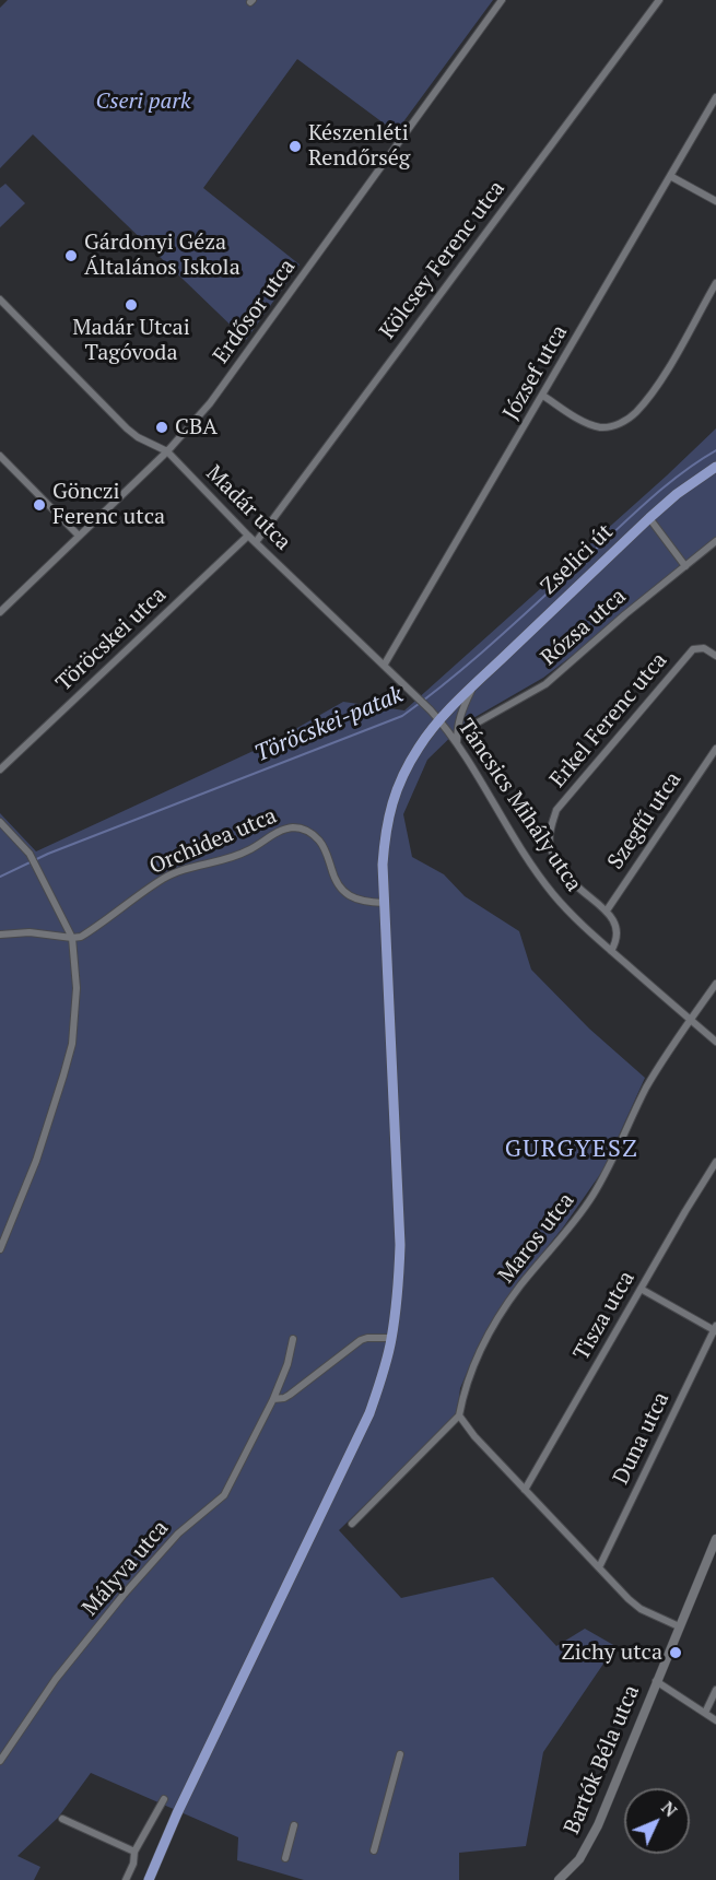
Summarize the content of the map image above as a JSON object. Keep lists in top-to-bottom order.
{
  "streets": {
    "main road": ["Zselici út"],
    "street": [
      "Kölcsey Ferenc utca",
      "Erdősor utca",
      "József utca",
      "Madár utca",
      "Rózsa utca",
      "Töröcskei utca",
      "Erkel Ferenc utca",
      "Táncsics Mihály utca",
      "Szegfű utca",
      "Orchidea utca",
      "Maros utca",
      "Tisza utca",
      "Duna utca",
      "Mályva utca",
      "Bartók Béla utca"
    ]
  },
  "crossings": [
    ["Kölcsey Ferenc utca", "Madár utca"],
    ["Erdősor utca", "Madár utca"],
    ["József utca", "Madár utca"],
    ["Madár utca", "Zselici út"],
    ["Madár utca", "Töröcskei utca"],
    ["Madár utca", "Táncsics Mihály utca"],
    ["Zselici út", "Táncsics Mihály utca"],
    ["Zselici út", "Orchidea utca"],
    ["Erkel Ferenc utca", "Szegfű utca"],
    ["Táncsics Mihály utca", "Maros utca"]
  ],
  "districts": ["GURGYESZ"],
  "water": ["Töröcskei-patak"],
  "parks": ["Cseri park"],
  "places": [
    "Készenléti Rendőrség",
    "Gárdonyi Géza Általános Iskola",
    "Madár Utcai Tagóvoda",
    "CBA",
    "Gönczi Ferenc utca",
    "Zichy utca"
  ],
  "north": "top right"
}
